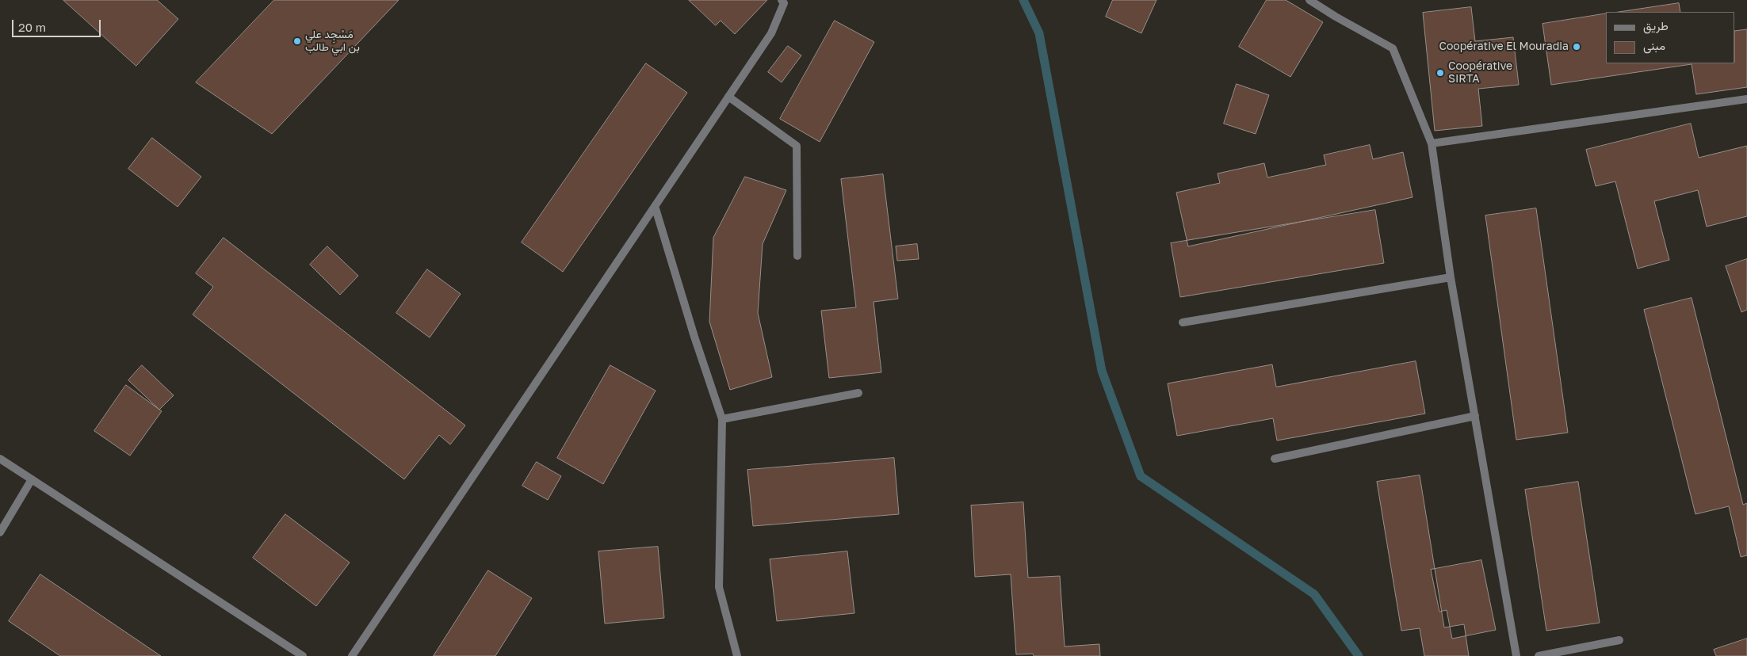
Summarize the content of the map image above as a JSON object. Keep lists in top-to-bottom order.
{
  "places": ["مَسْجِد علي بن ابي طالب", "Coopérative El Mouradia", "Coopérative SIRTA"],
  "legend": ["طريق", "مبنى"],
  "scale_bar": "20 m"
}
